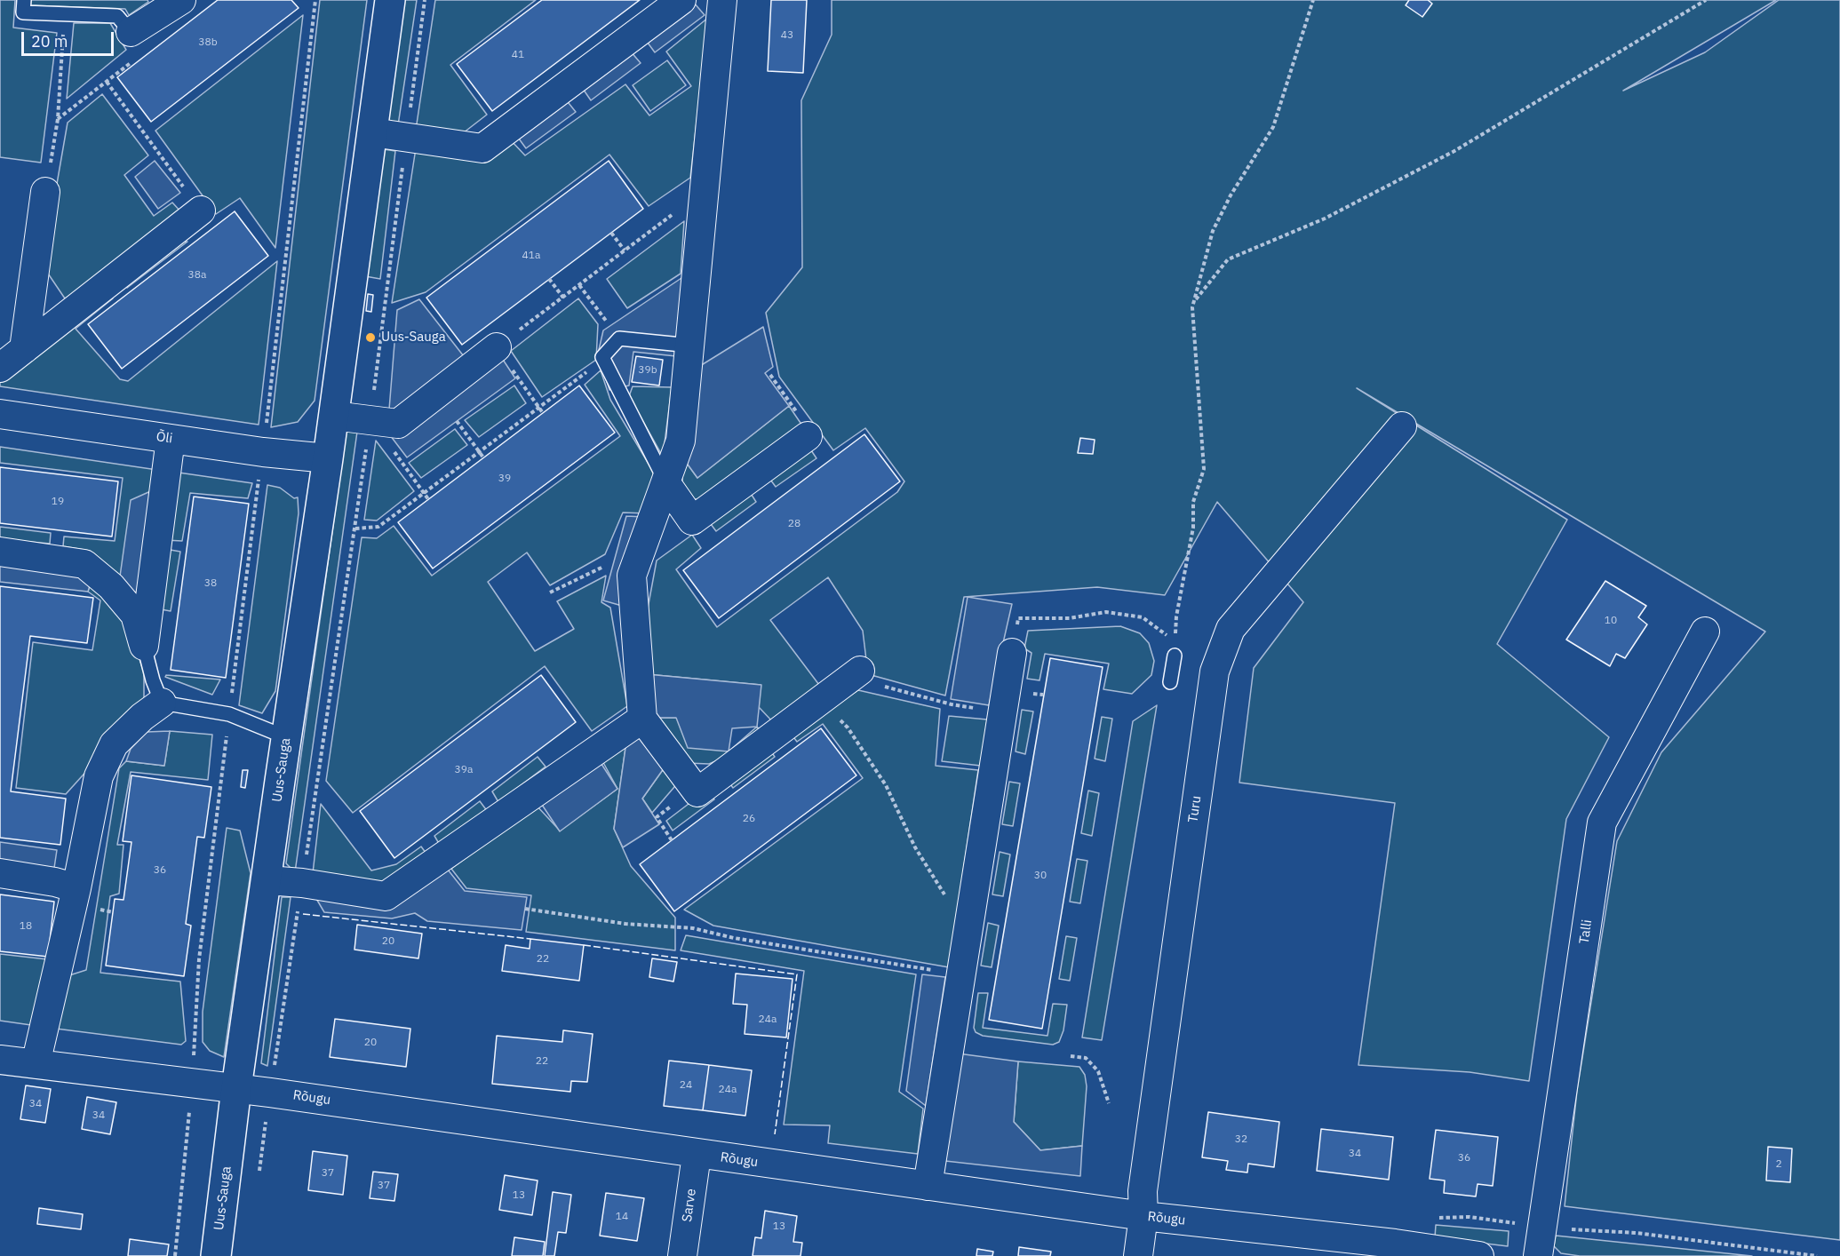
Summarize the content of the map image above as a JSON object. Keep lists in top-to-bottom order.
{
  "streets": {
    "street": [
      "Õli",
      "Uus-Sauga",
      "Turu",
      "Talli",
      "Rõugu",
      "Sarve"
    ]
  },
  "crossings": [
    ["Õli", "Uus-Sauga"],
    ["Uus-Sauga", "Rõugu"],
    ["Turu", "Rõugu"],
    ["Rõugu", "Sarve"]
  ],
  "places": ["Uus-Sauga"],
  "house_numbers": [
    "43",
    "38b",
    "41",
    "41a",
    "38a",
    "39b",
    "39",
    "19",
    "28",
    "38",
    "10",
    "39a",
    "26",
    "36",
    "30",
    "18",
    "20",
    "22",
    "24a",
    "20",
    "22",
    "24",
    "24a",
    "34",
    "34",
    "32",
    "34",
    "36",
    "2",
    "37",
    "37",
    "13",
    "14",
    "13"
  ],
  "scale_bar": "20 m"
}
